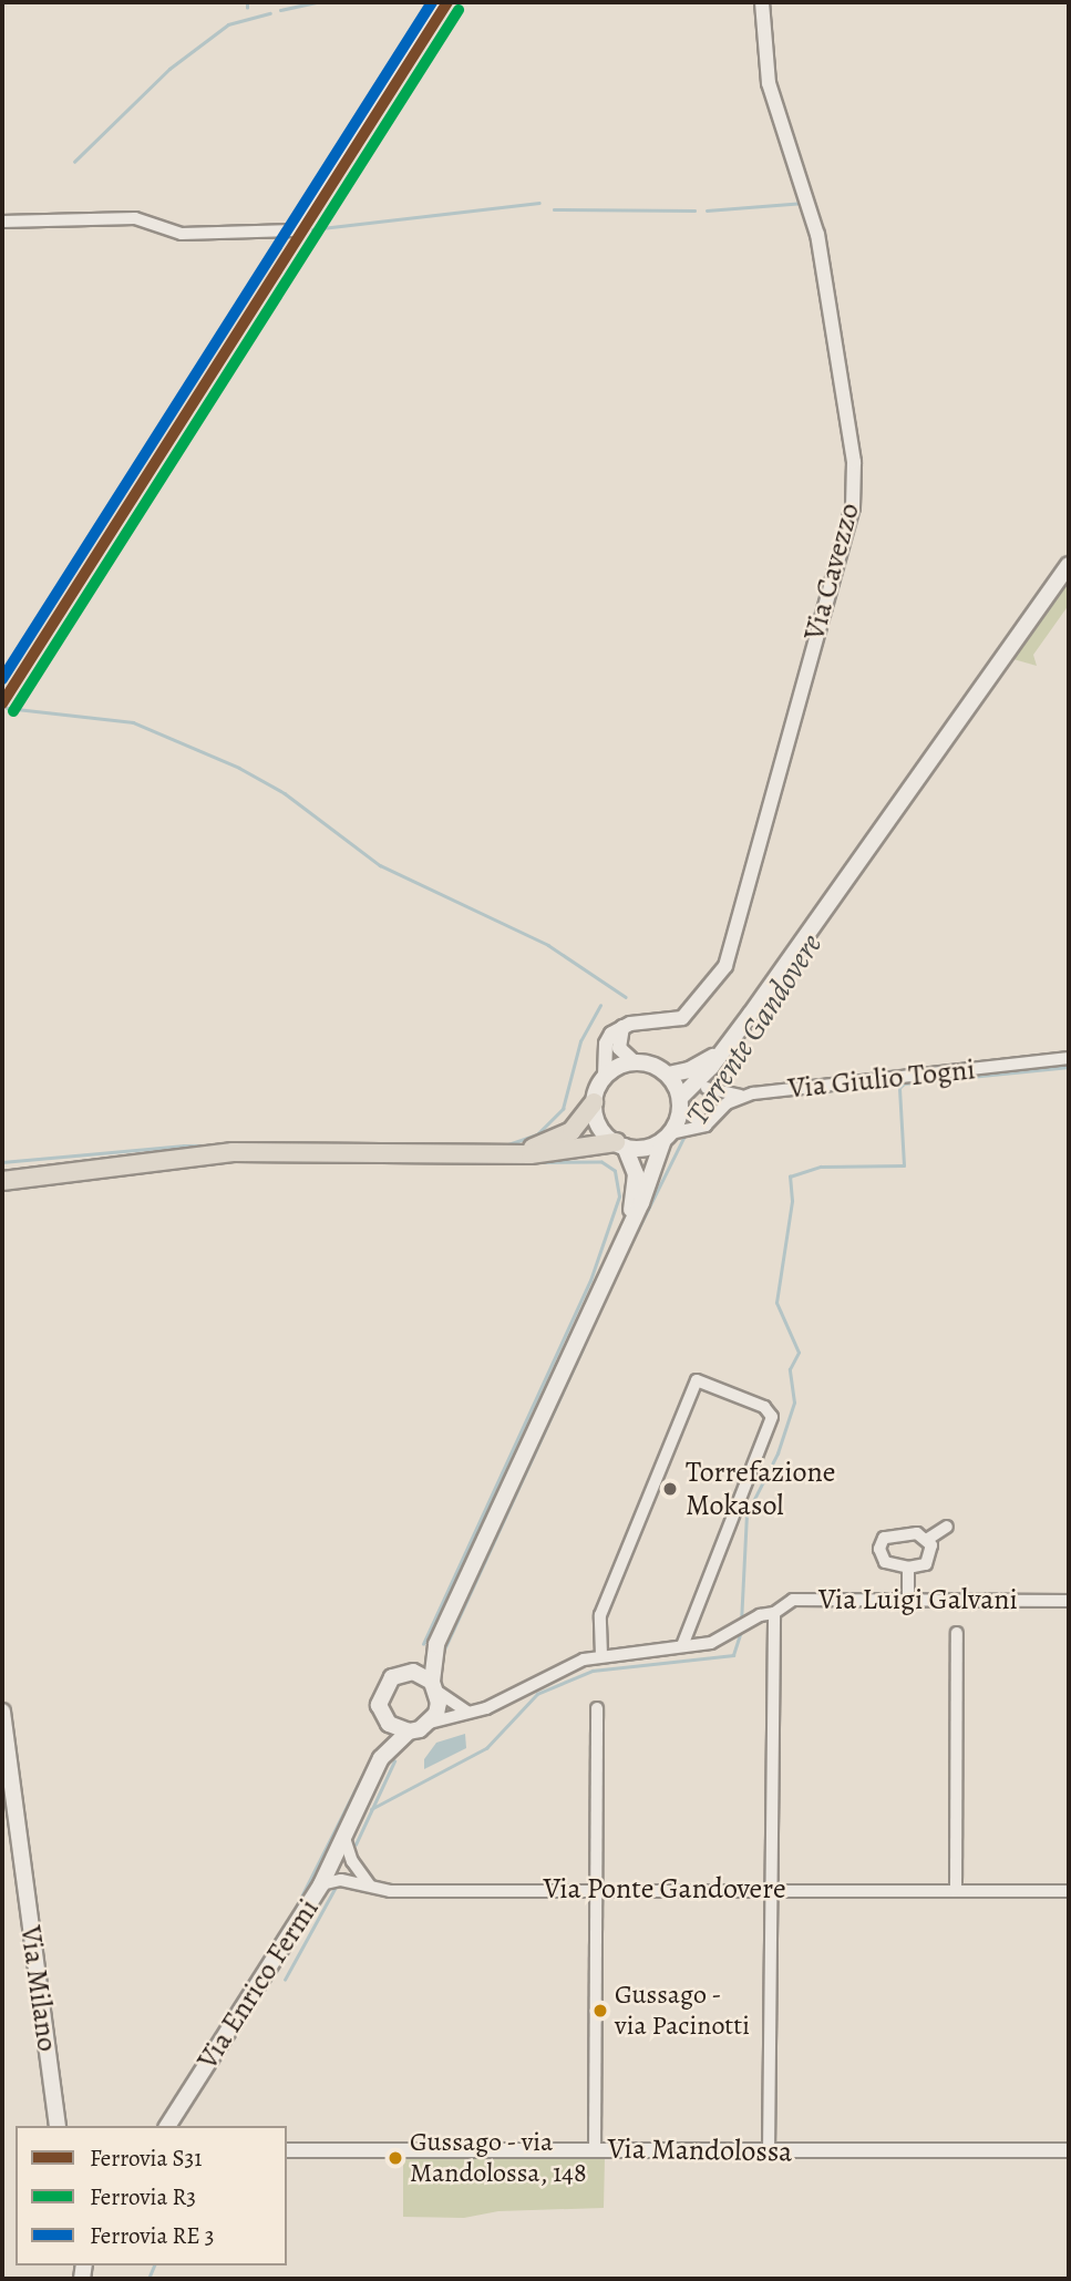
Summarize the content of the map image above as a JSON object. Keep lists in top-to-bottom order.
{
  "streets": {
    "main road": ["Via Enrico Fermi", "Via Milano"],
    "street": [
      "Via Cavezzo",
      "Via Giulio Togni",
      "Via Luigi Galvani",
      "Via Ponte Gandovere",
      "Via Mandolossa"
    ]
  },
  "crossings": [
    ["Via Ponte Gandovere", "Via Enrico Fermi"]
  ],
  "water": ["Torrente Gandovere"],
  "places": ["Torrefazione Mokasol", "Gussago - via Pacinotti", "Gussago - via Mandolossa, 148"],
  "lines": ["rail line S31", "rail line R3"],
  "legend": ["Ferrovia S31", "Ferrovia R3", "Ferrovia RE 3"]
}
